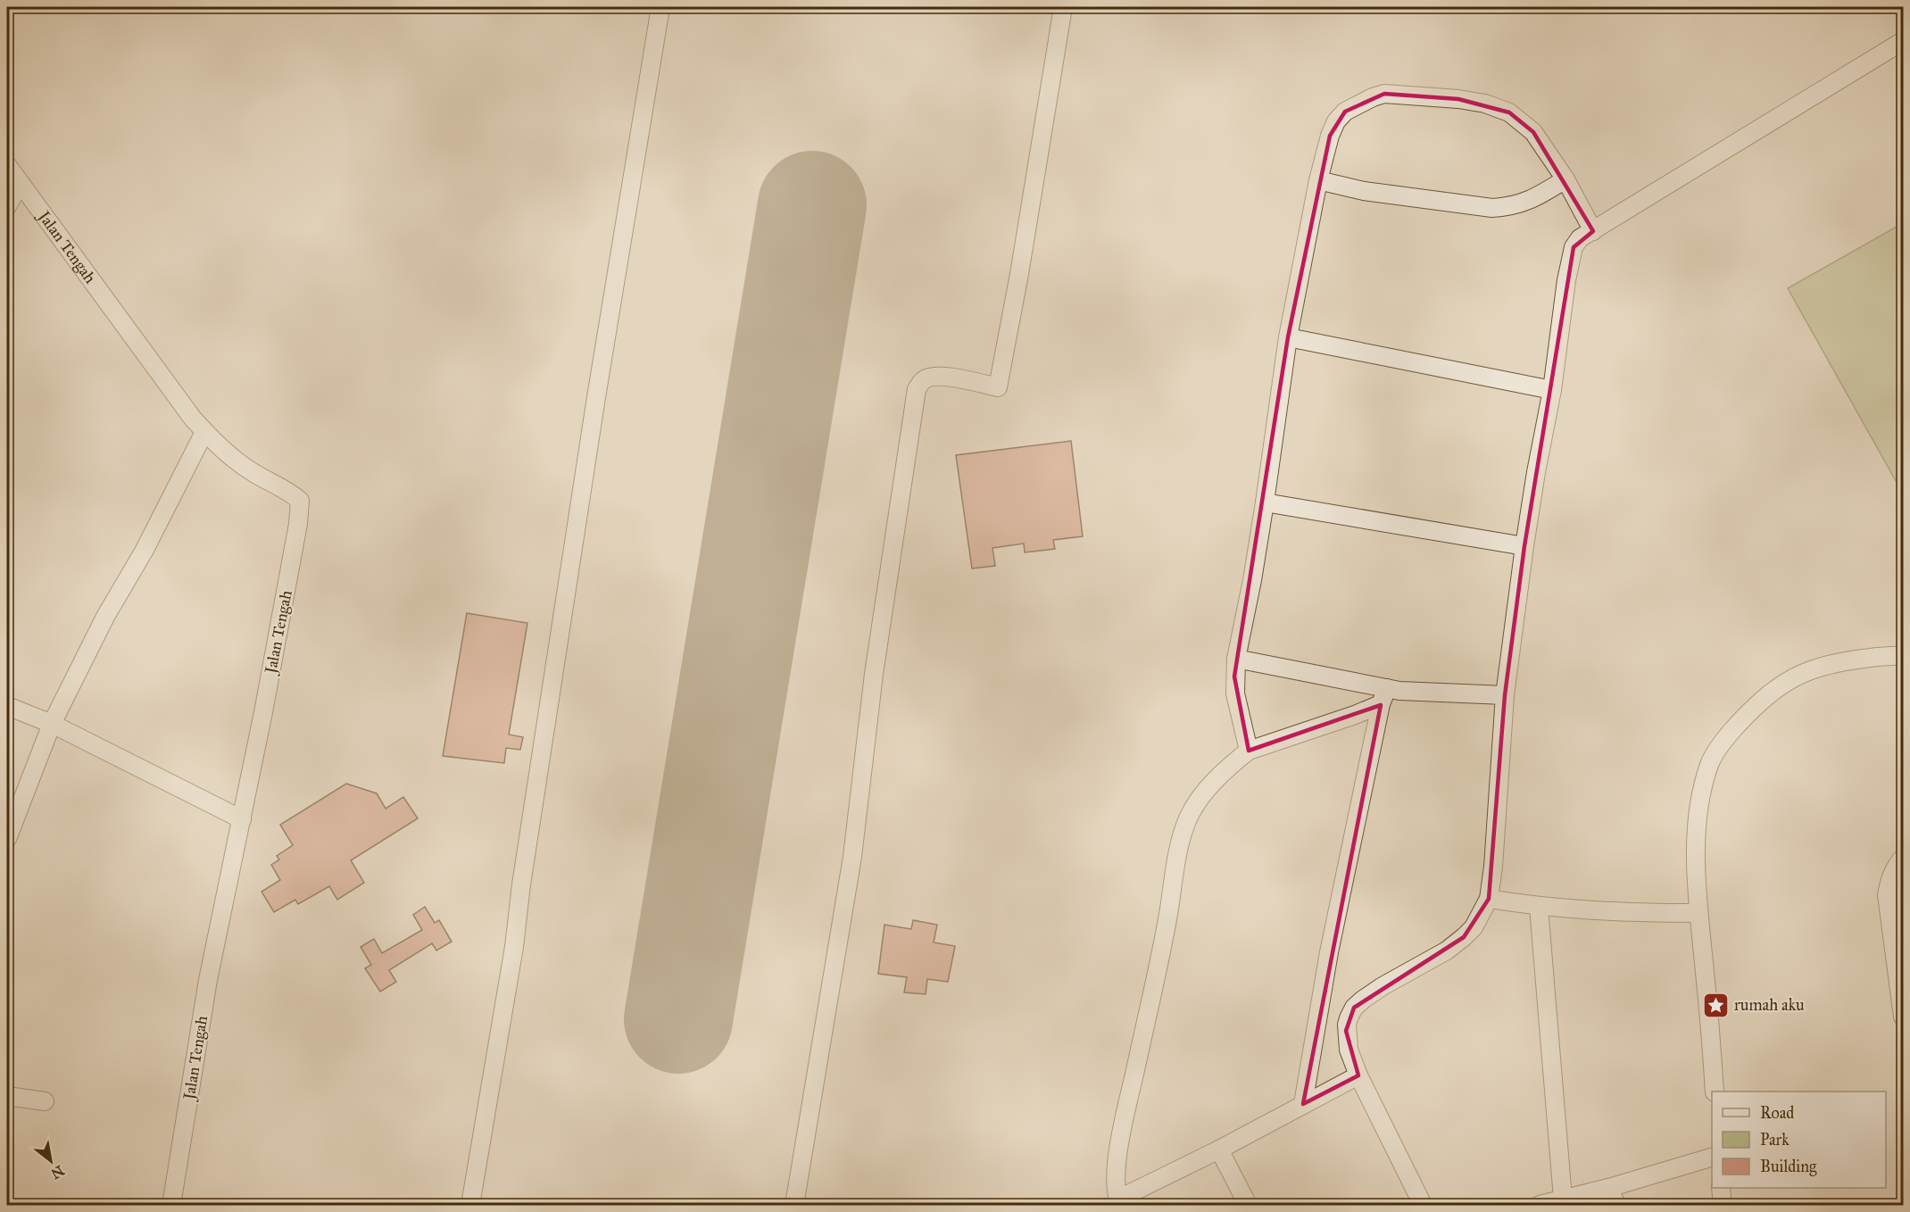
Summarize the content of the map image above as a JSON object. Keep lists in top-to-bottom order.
{
  "streets": {
    "street": ["Jalan Tengah"]
  },
  "places": {
    "place": ["rumah aku"]
  },
  "legend": ["Road", "Park", "Building"],
  "north": "bottom right"
}
